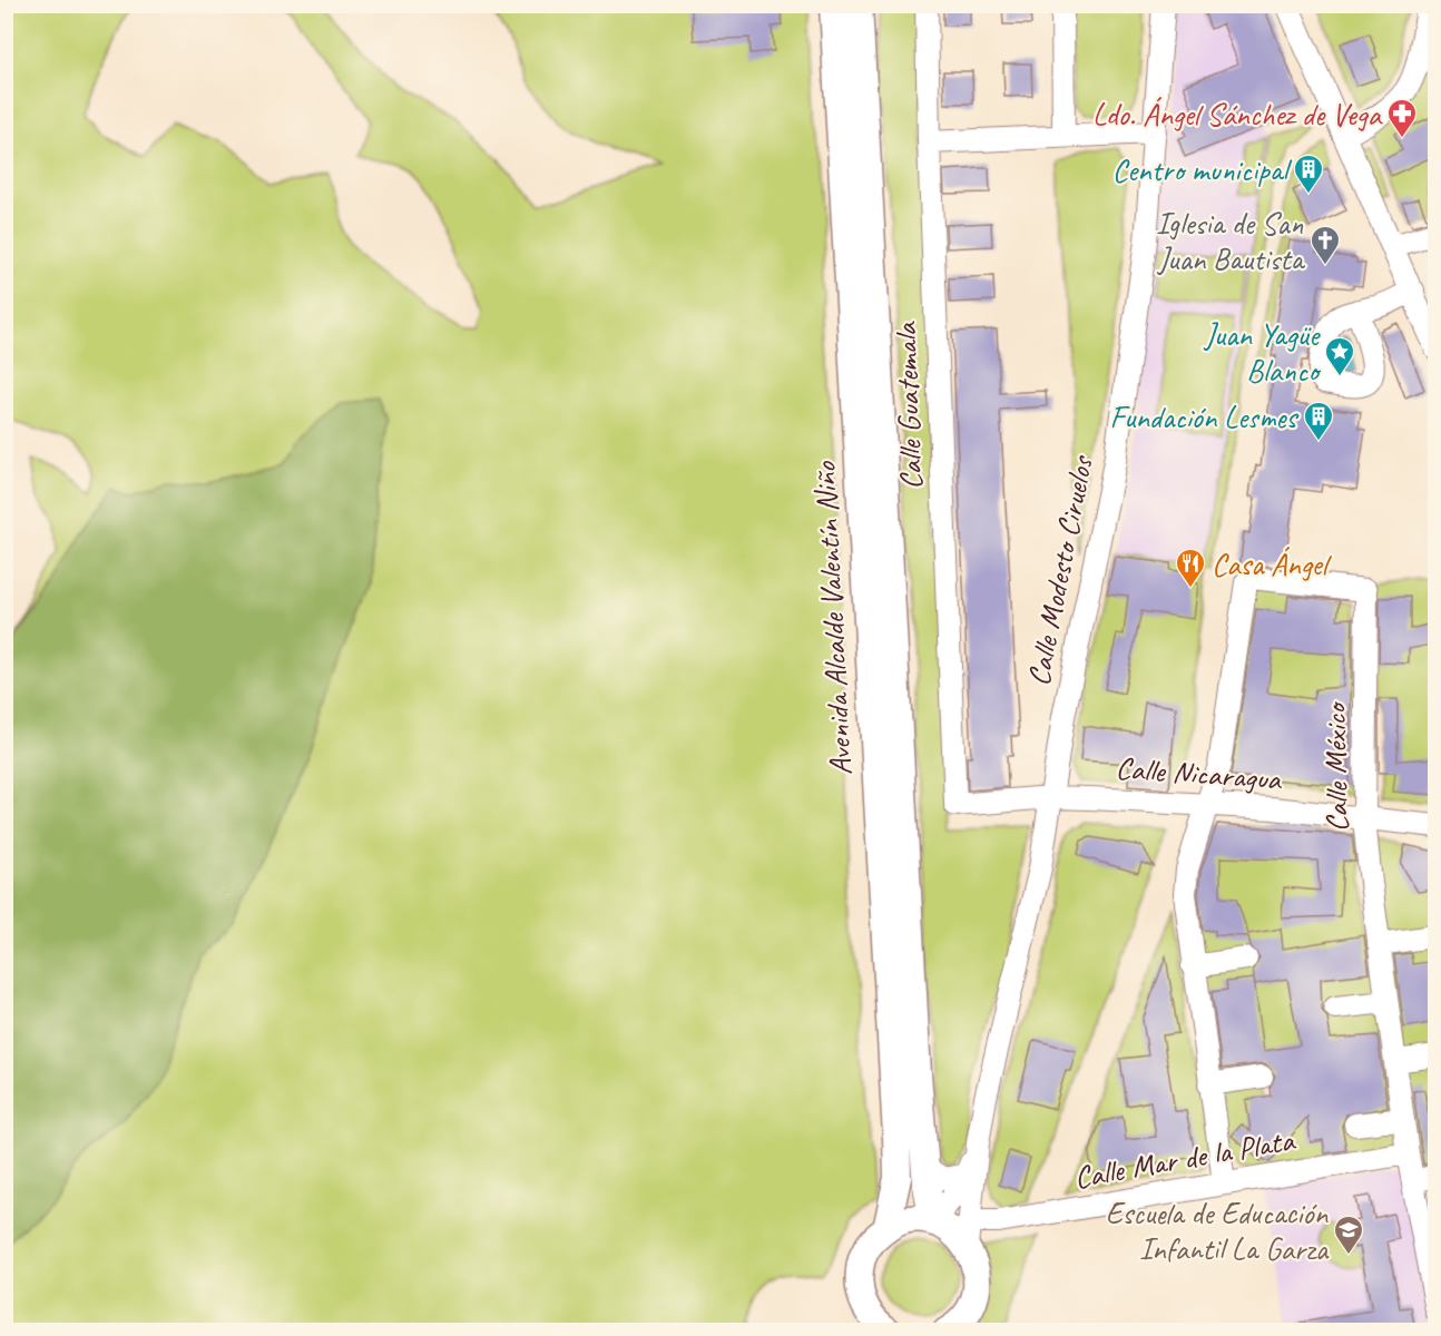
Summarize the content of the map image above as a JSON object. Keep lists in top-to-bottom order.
{
  "streets": {
    "street": [
      "Calle Guatemala",
      "Calle Modesto Ciruelos",
      "Avenida Alcalde Valentín Niño",
      "Calle México",
      "Calle Nicaragua",
      "Calle Mar de la Plata"
    ]
  },
  "crossings": [
    ["Calle Guatemala", "Calle Nicaragua"],
    ["Calle Modesto Ciruelos", "Avenida Alcalde Valentín Niño"],
    ["Calle Modesto Ciruelos", "Calle Nicaragua"],
    ["Calle Modesto Ciruelos", "Calle Mar de la Plata"],
    ["Calle México", "Calle Nicaragua"],
    ["Calle México", "Calle Mar de la Plata"]
  ],
  "places": {
    "pharmacy": ["Ldo. Ángel Sánchez de Vega"],
    "building": ["Centro municipal", "Fundación Lesmes"],
    "church": ["Iglesia de San Juan Bautista"],
    "place": ["Juan Yagüe Blanco"],
    "restaurant": ["Casa Ángel"],
    "school or university": ["Escuela de Educación Infantil La Garza"]
  }
}
